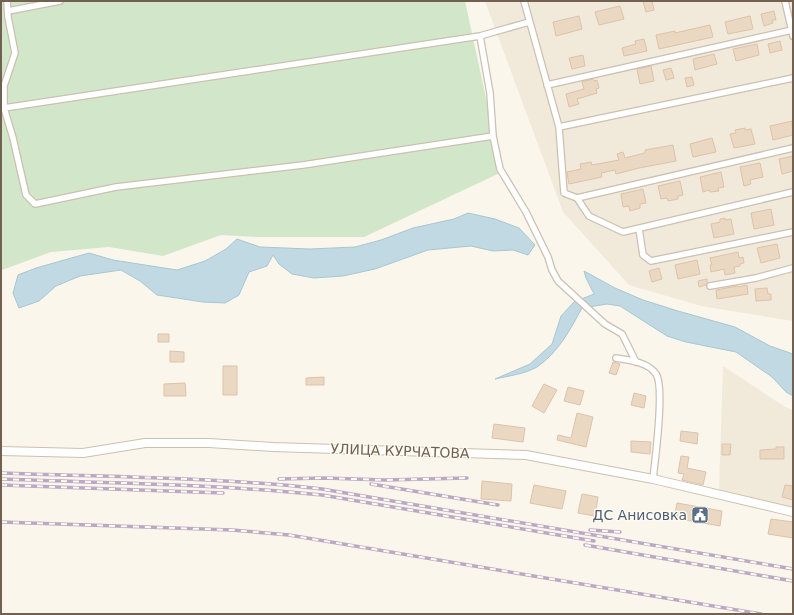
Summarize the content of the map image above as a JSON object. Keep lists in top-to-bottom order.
{
  "streets": {
    "street": ["УЛИЦА КУРЧАТОВА"]
  },
  "places": {
    "public building": ["ДС Анисовка"]
  }
}
